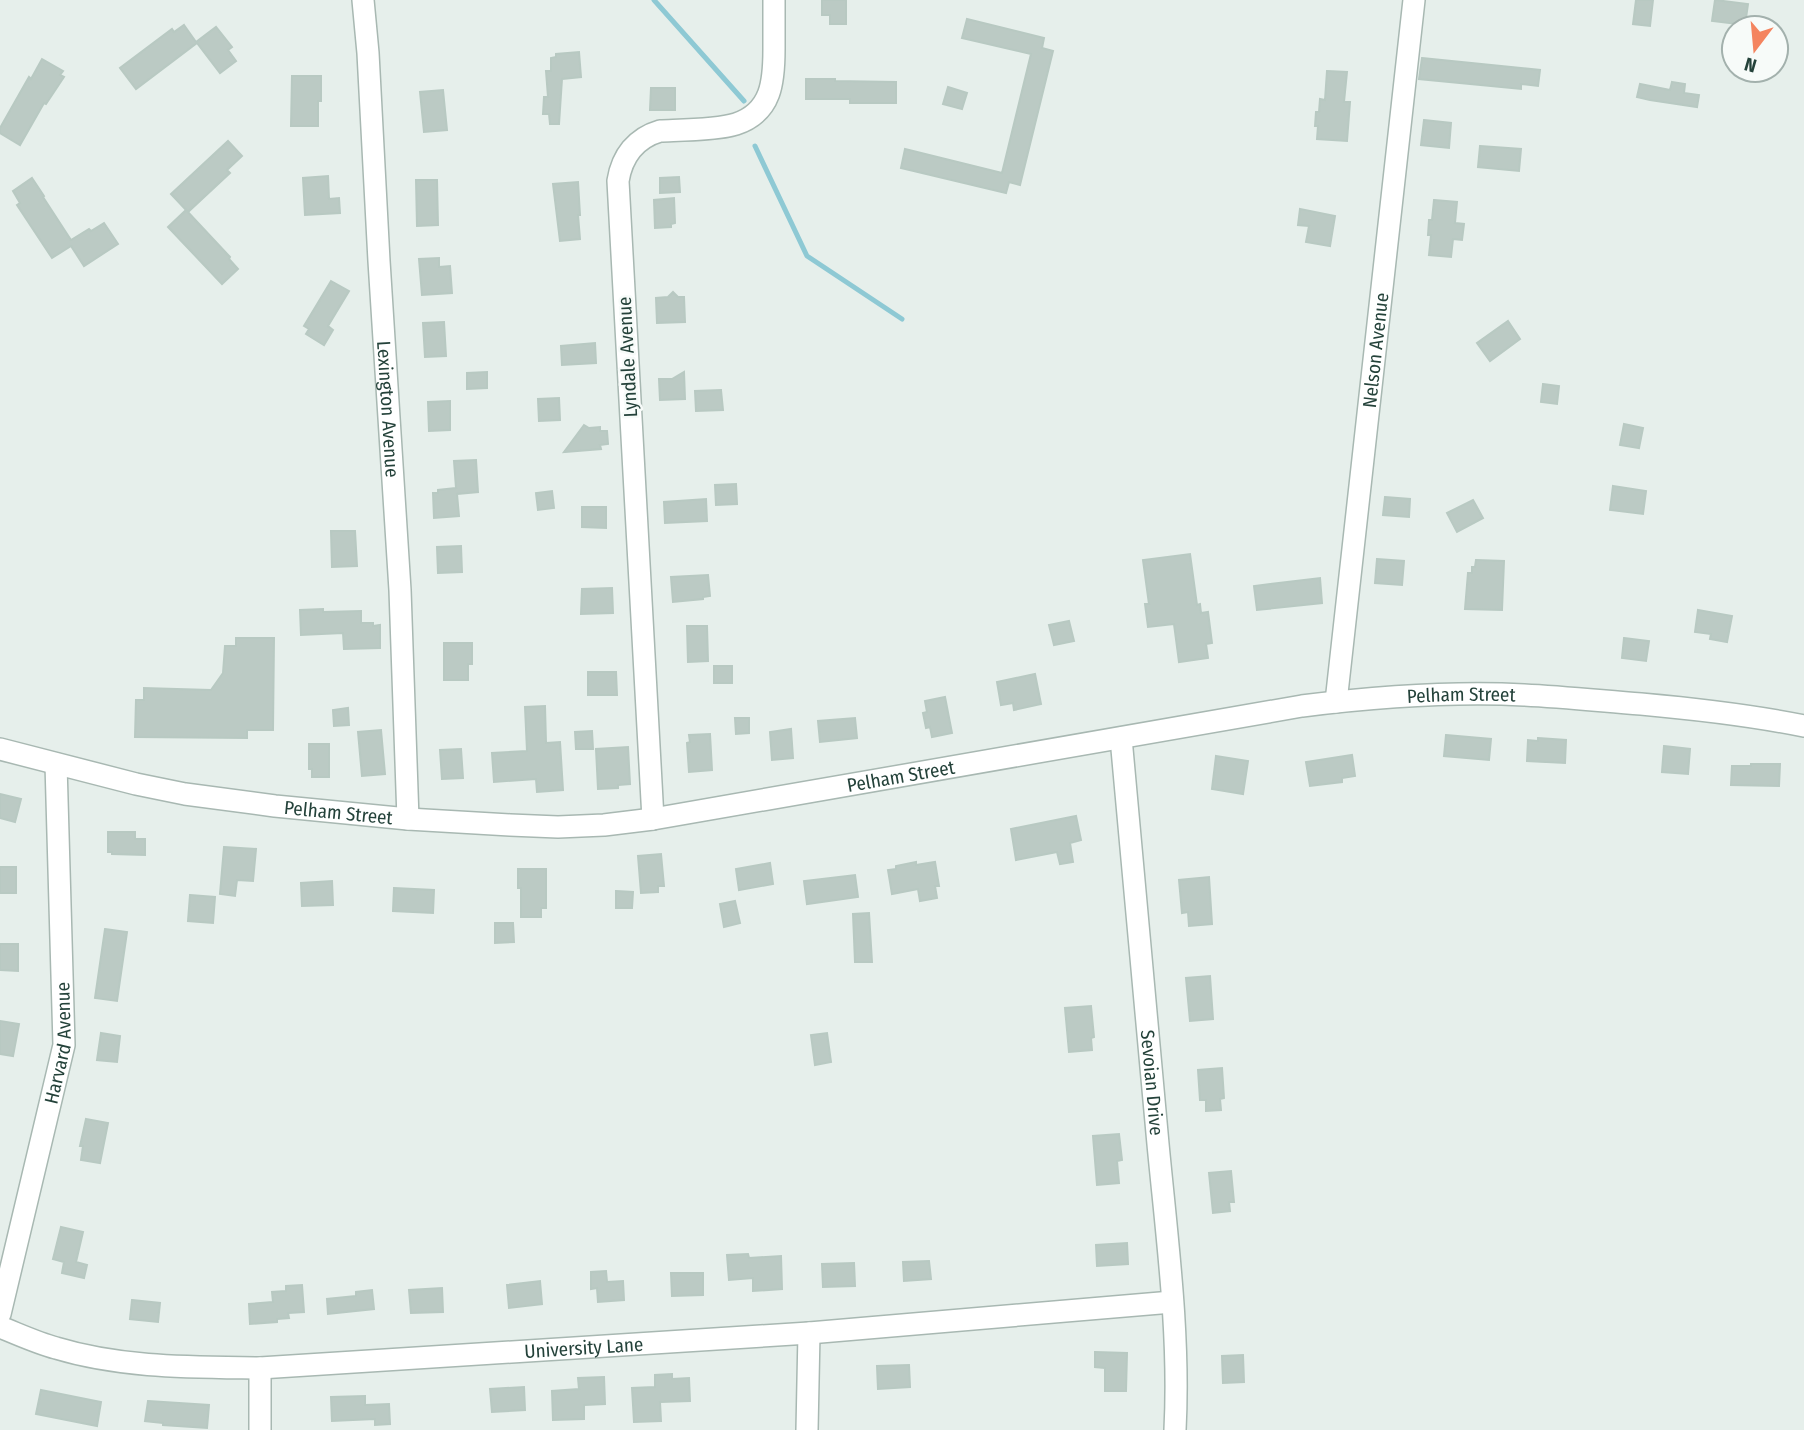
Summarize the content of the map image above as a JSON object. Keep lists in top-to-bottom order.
{
  "streets": {
    "street": [
      "Nelson Avenue",
      "Lyndale Avenue",
      "Lexington Avenue",
      "Pelham Street",
      "Harvard Avenue",
      "Sevoian Drive",
      "University Lane"
    ]
  },
  "crossings": [
    ["Nelson Avenue", "Pelham Street"],
    ["Lyndale Avenue", "Pelham Street"],
    ["Lexington Avenue", "Pelham Street"],
    ["Pelham Street", "Harvard Avenue"],
    ["Pelham Street", "Sevoian Drive"],
    ["Sevoian Drive", "University Lane"]
  ],
  "north": "bottom"
}
